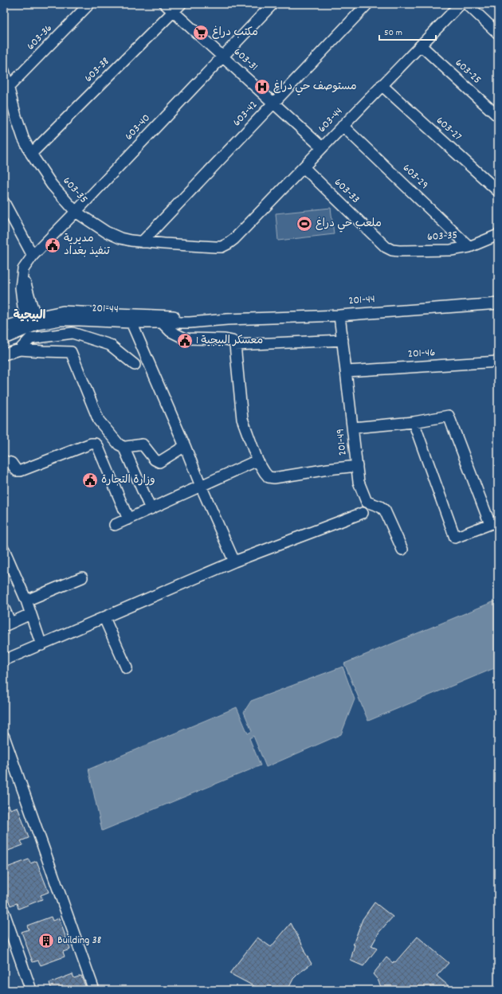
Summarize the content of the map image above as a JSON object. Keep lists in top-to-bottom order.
{
  "streets": {
    "street": [
      "603-36",
      "603-31",
      "603-38",
      "603-25",
      "603-42",
      "603-44",
      "603-40",
      "603-27",
      "603-29",
      "603-35",
      "603-33",
      "201-44",
      "201-46",
      "201-49"
    ]
  },
  "crossings": [
    ["603-36", "603-35"],
    ["603-31", "603-38"],
    ["603-31", "603-42"],
    ["603-31", "603-44"],
    ["603-31", "603-40"],
    ["603-38", "603-35"],
    ["603-25", "603-44"],
    ["603-42", "603-35"],
    ["603-44", "603-27"],
    ["603-44", "603-29"],
    ["603-44", "603-35"],
    ["603-44", "603-33"],
    ["603-40", "603-35"],
    ["603-40", "201-44"],
    ["603-29", "603-35"],
    ["603-35", "603-33"],
    ["201-44", "201-49"],
    ["201-46", "201-49"]
  ],
  "districts": ["البيجية"],
  "places": {
    "supermarket": ["مكتب دراغ"],
    "hospital": ["مستوصف حي دراغ"],
    "sports": ["ملعب حي دراغ"],
    "public building": ["مديرية تنفيذ بغداد", "معسكر البيجية 1", "وزارة التجارة"],
    "building": ["Building 38"]
  },
  "scale_bar": "50 m"
}
